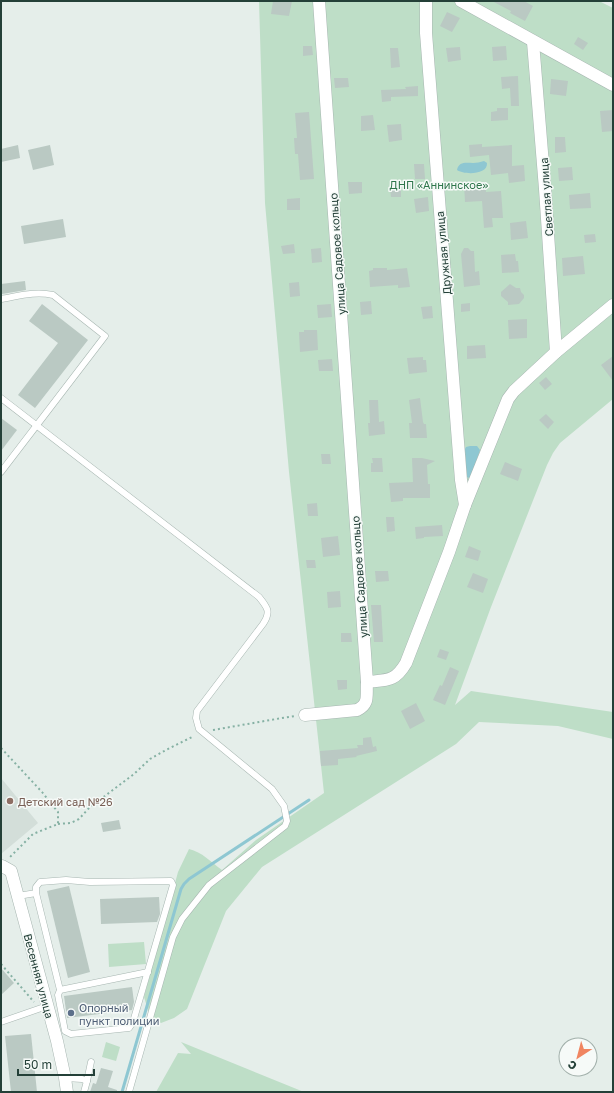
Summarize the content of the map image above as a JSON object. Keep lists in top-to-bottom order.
{
  "streets": {
    "street": [
      "Светлая улица",
      "Дружная улица",
      "улица Садовое кольцо",
      "Весенняя улица"
    ]
  },
  "parks": ["ДНП «Аннинское»"],
  "places": ["Детский сад №26", "Опорный пункт полиции"],
  "scale_bar": "50 m",
  "north": "bottom left"
}
